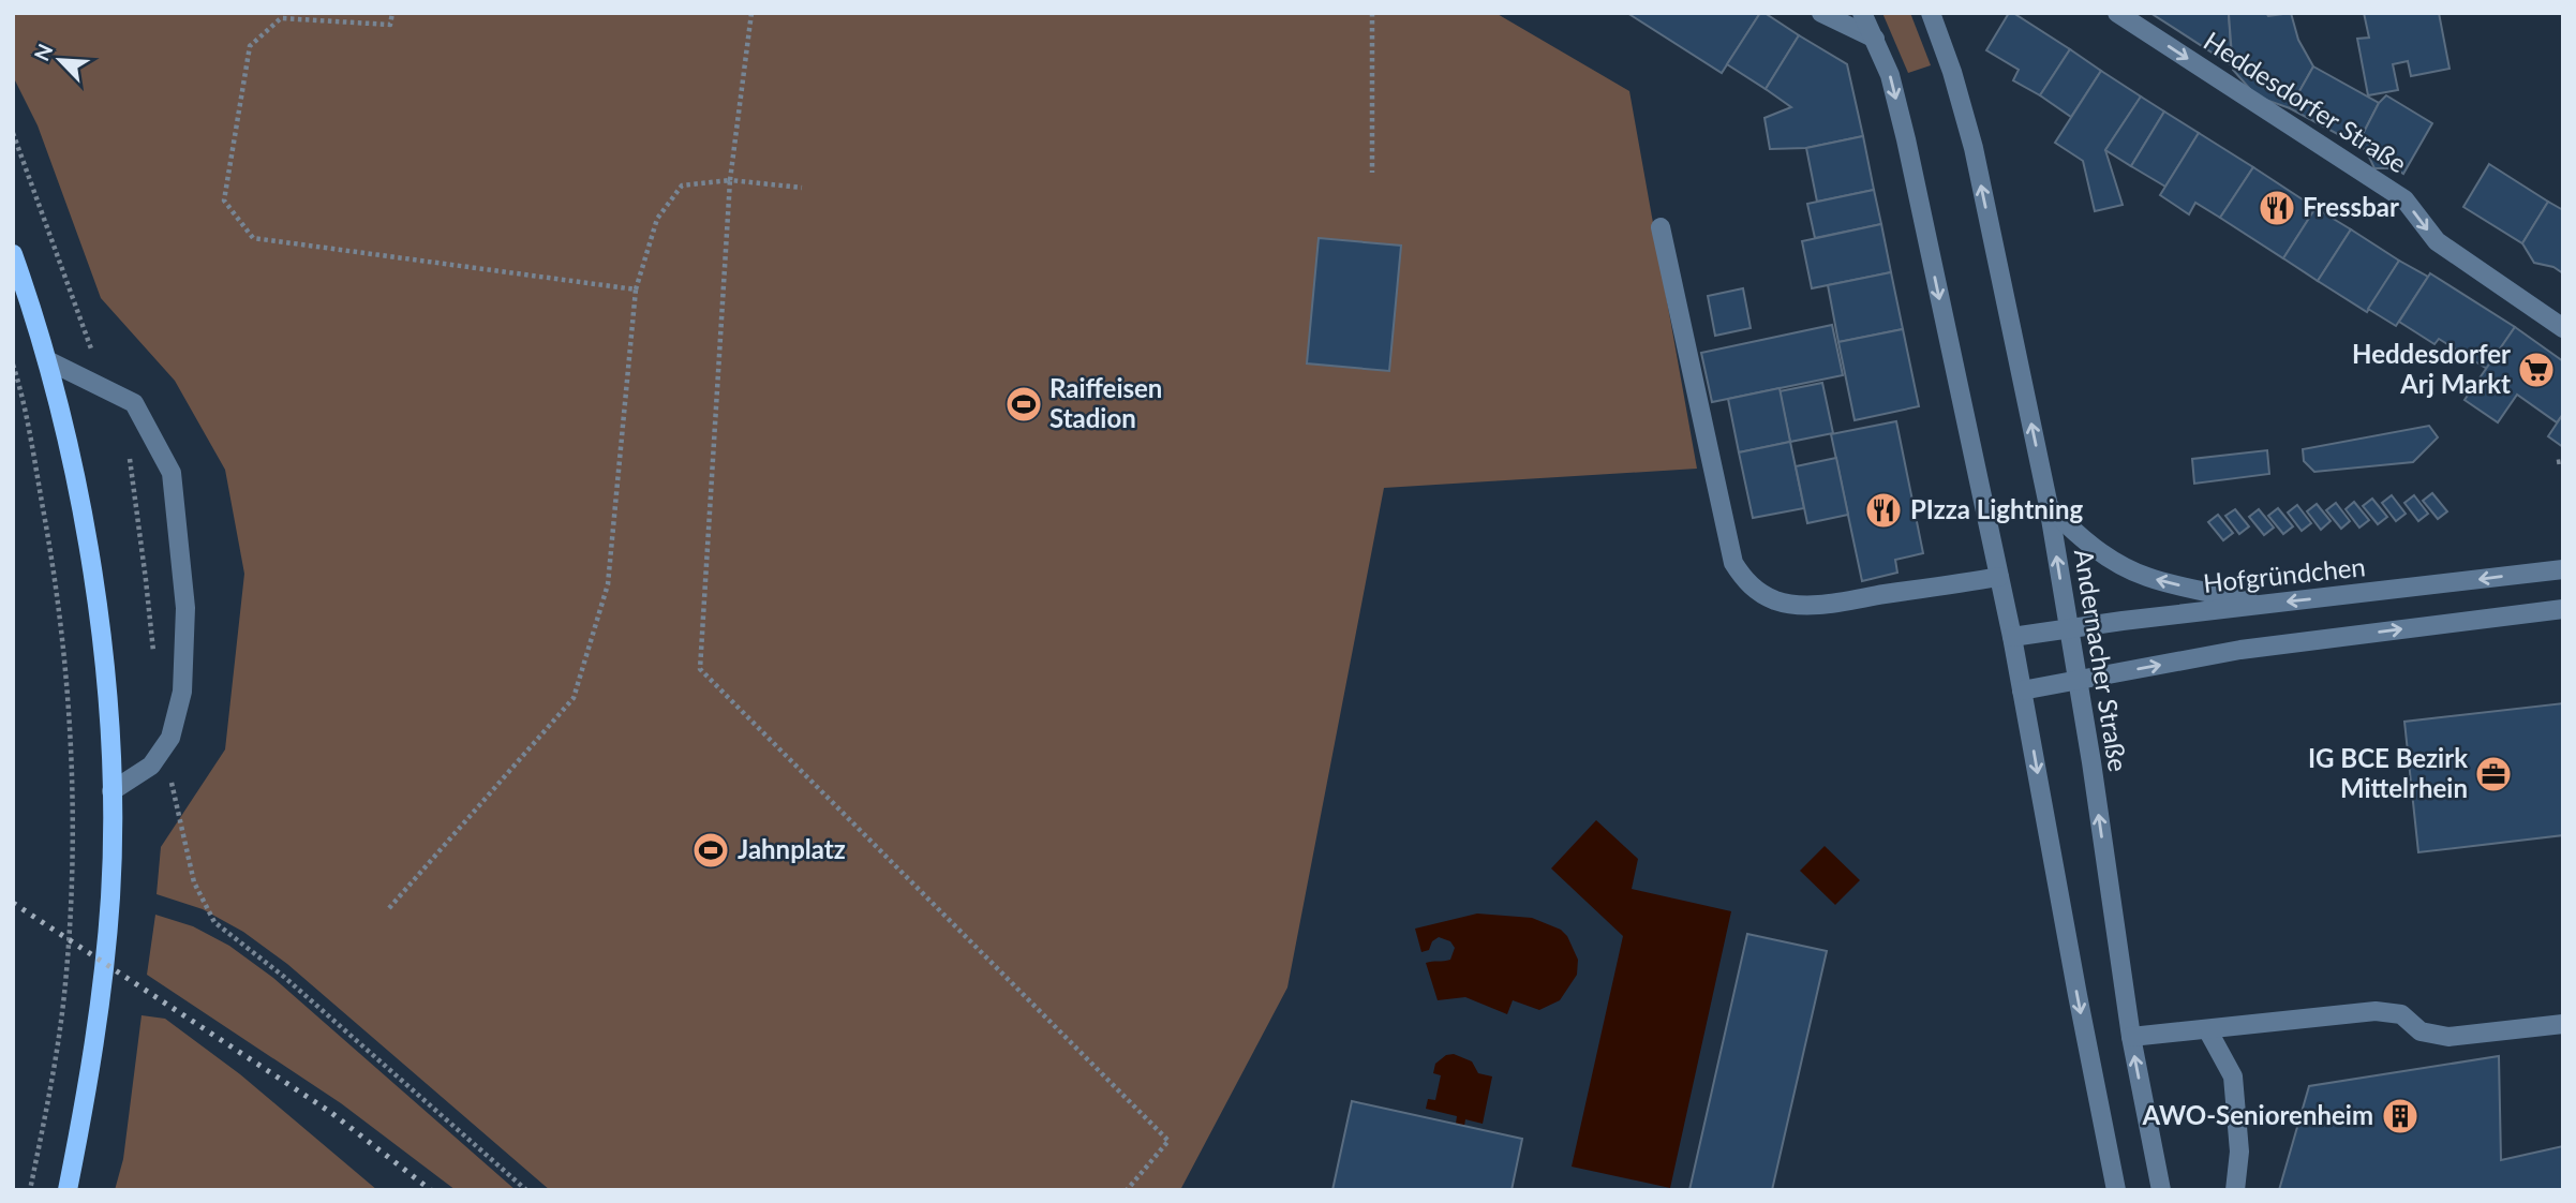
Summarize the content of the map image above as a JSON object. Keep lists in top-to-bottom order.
{
  "streets": {
    "street": ["Heddesdorfer Straße", "Hofgründchen", "Andernacher Straße"]
  },
  "crossings": [
    ["Hofgründchen", "Andernacher Straße"]
  ],
  "one_way": ["Heddesdorfer Straße"],
  "places": {
    "restaurant": ["Fressbar", "PIzza Lightning"],
    "supermarket": ["Heddesdorfer Arj Markt"],
    "sports": ["Raiffeisen Stadion", "Jahnplatz"],
    "office": ["IG BCE Bezirk Mittelrhein"],
    "building": ["AWO-Seniorenheim"]
  },
  "north": "top left"
}
